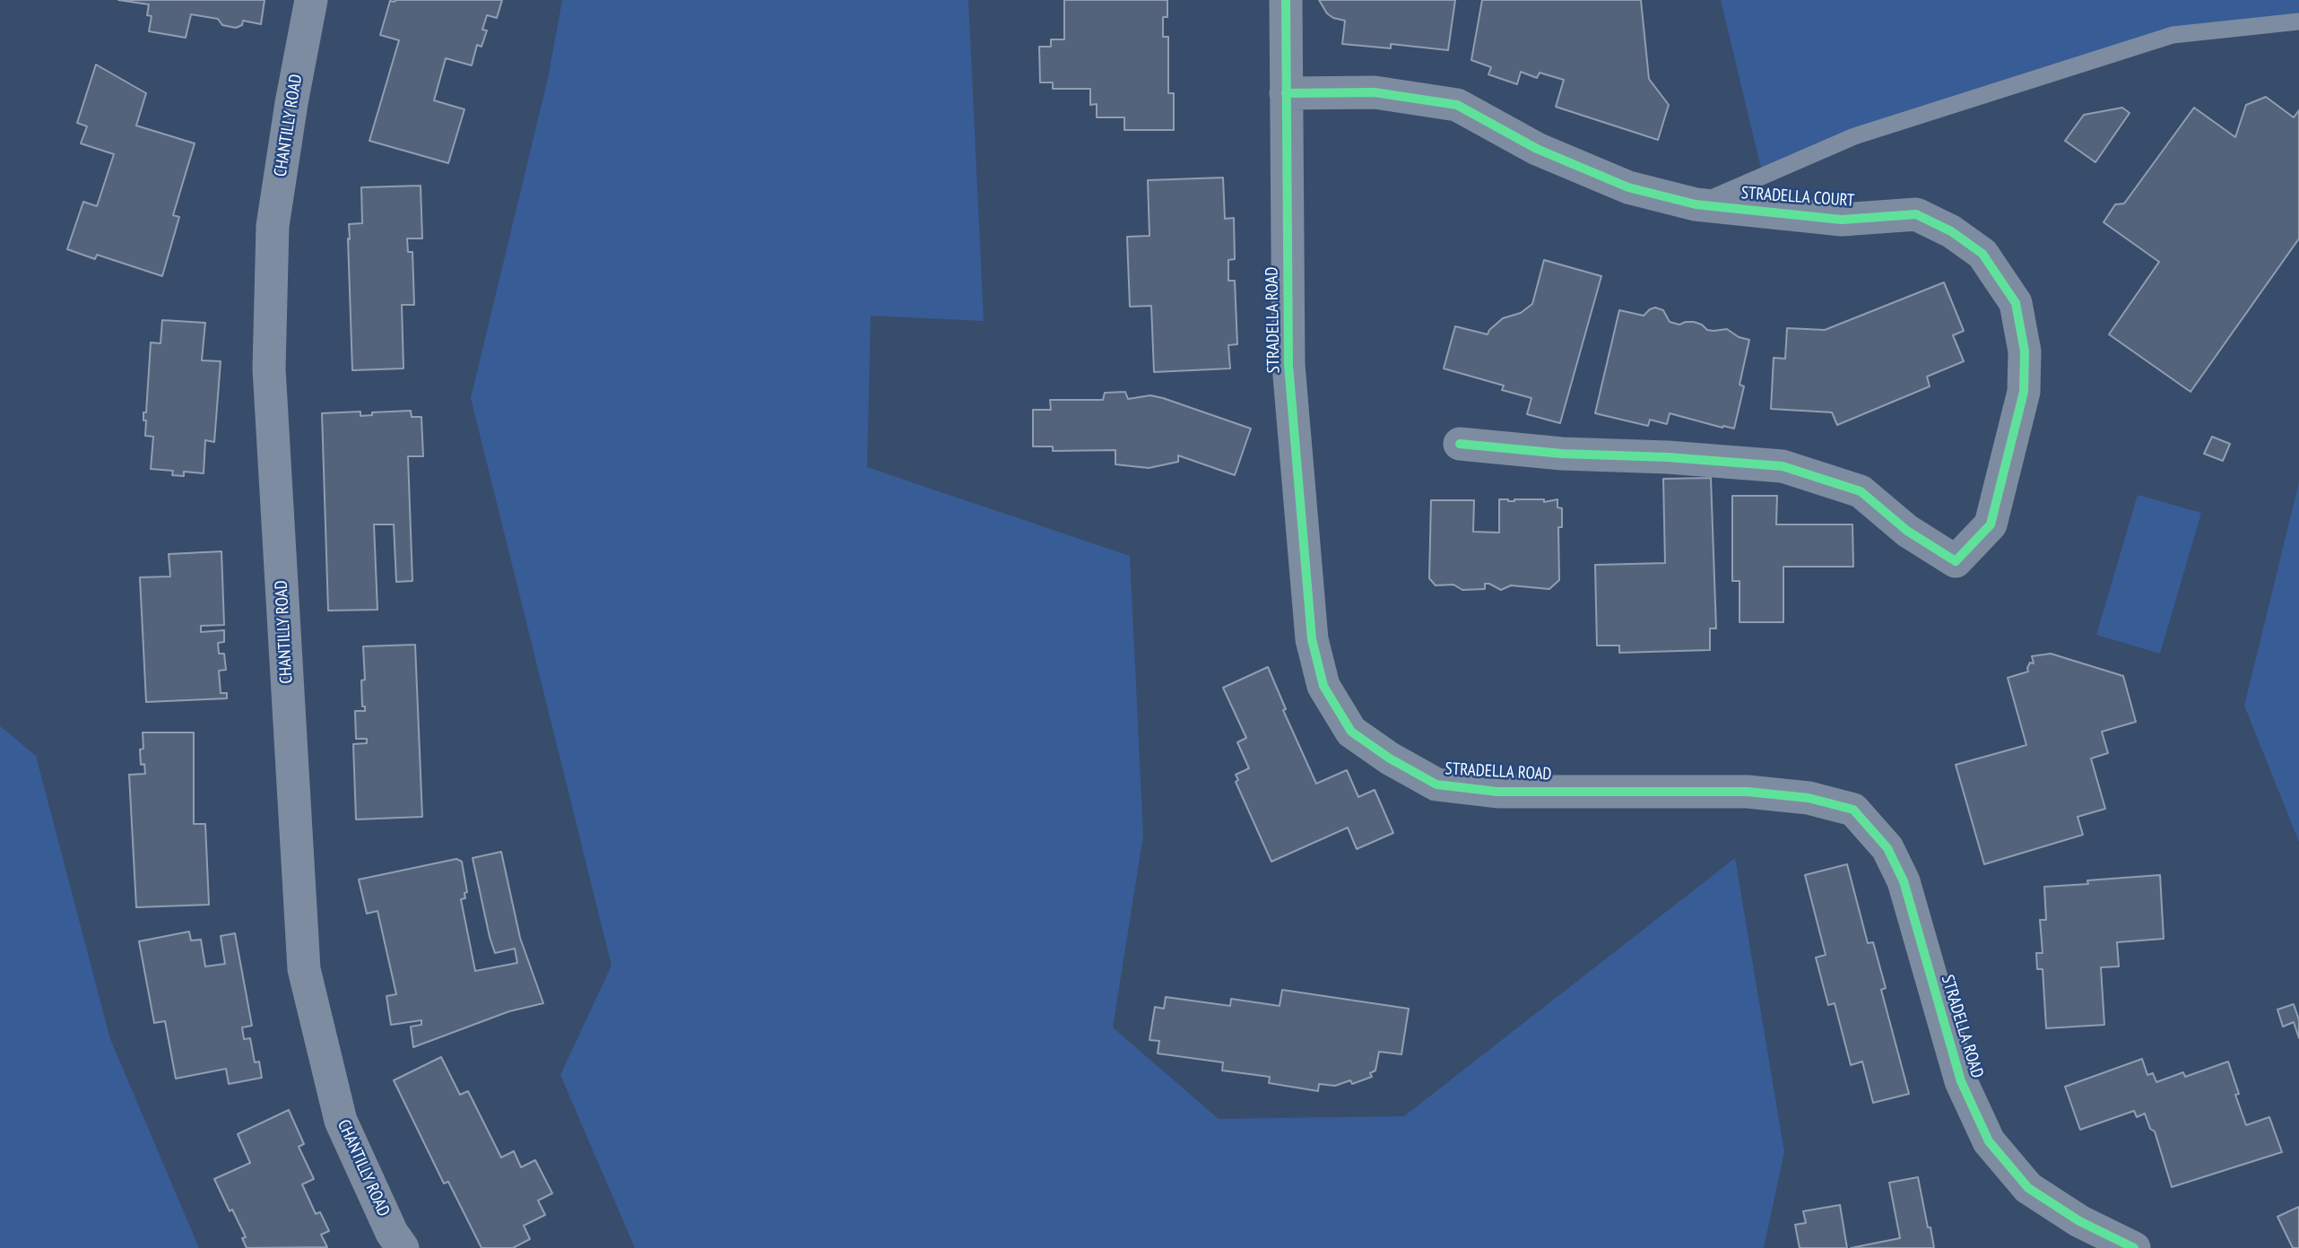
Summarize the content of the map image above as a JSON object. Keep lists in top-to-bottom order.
{
  "streets": {
    "street": ["CHANTILLY ROAD", "STRADELLA COURT", "STRADELLA ROAD"]
  },
  "crossings": [
    ["STRADELLA COURT", "STRADELLA ROAD"]
  ]
}
